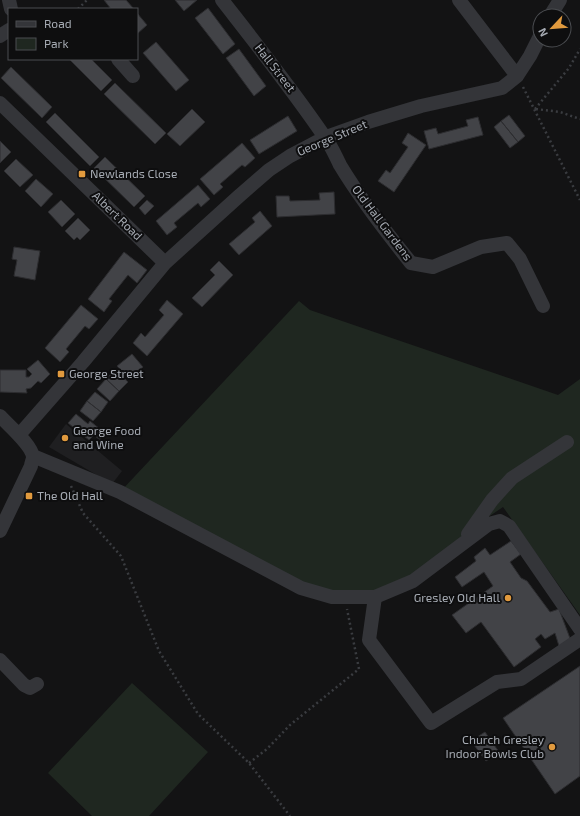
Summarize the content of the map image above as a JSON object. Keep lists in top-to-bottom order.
{
  "streets": {
    "street": [
      "Hall Street",
      "George Street",
      "Albert Road",
      "Old Hall Gardens"
    ]
  },
  "crossings": [
    ["Hall Street", "George Street"],
    ["Hall Street", "Old Hall Gardens"],
    ["George Street", "Albert Road"],
    ["George Street", "Old Hall Gardens"]
  ],
  "places": {
    "transit": ["Newlands Close", "George Street", "The Old Hall"],
    "other": ["George Food and Wine", "Gresley Old Hall", "Church Gresley Indoor Bowls Club"]
  },
  "legend": ["Road", "Park"],
  "north": "bottom left"
}
